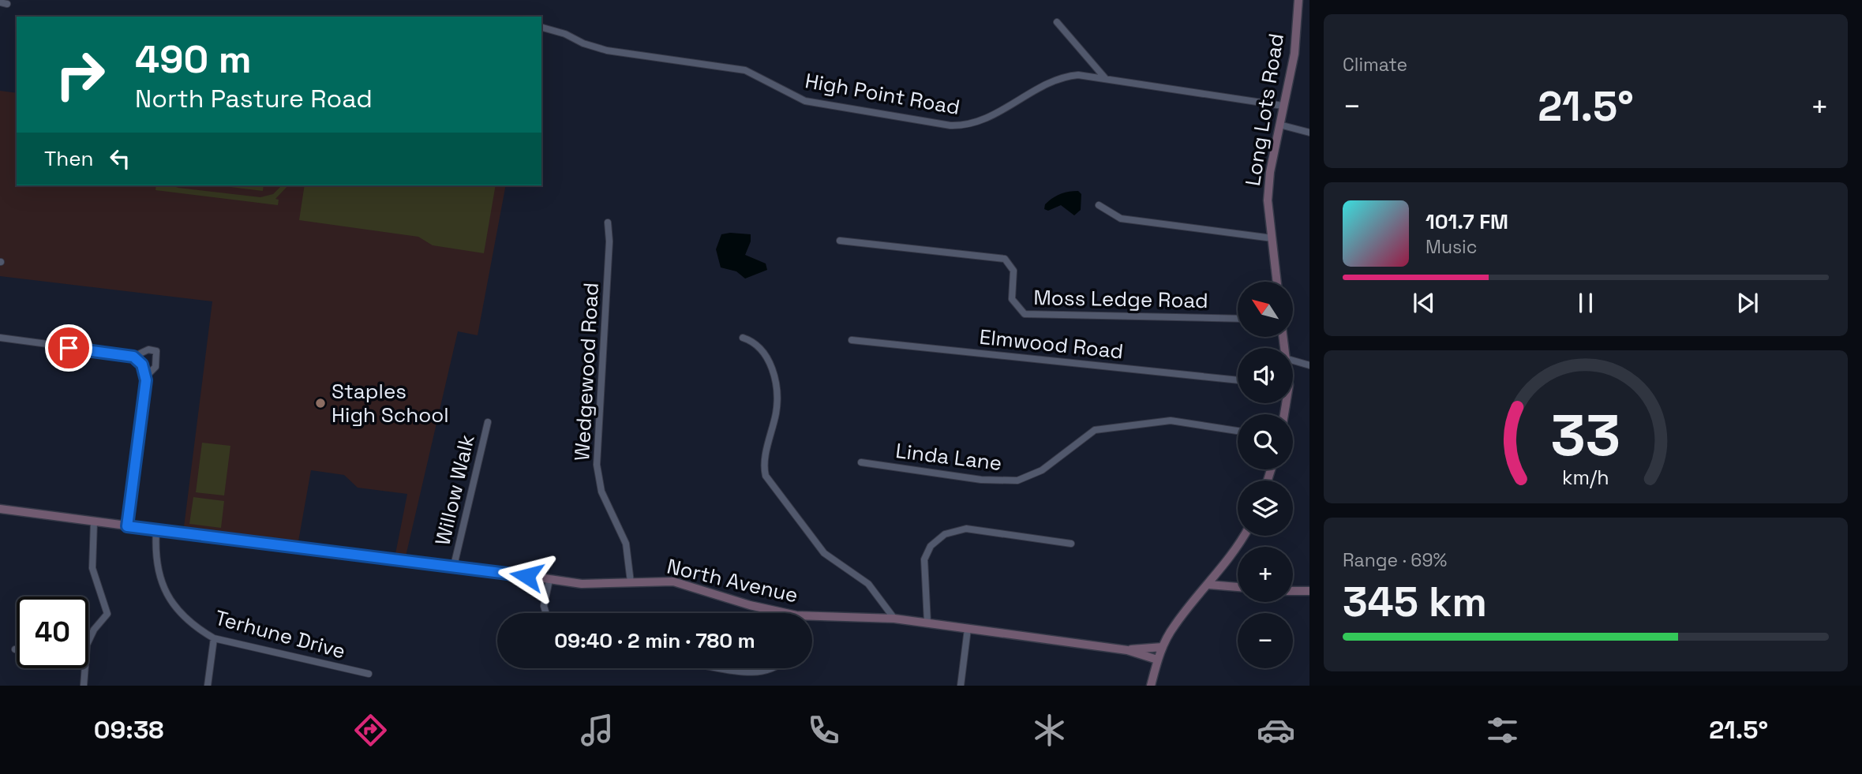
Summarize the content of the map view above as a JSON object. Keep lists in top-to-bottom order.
{
  "streets": {
    "street": [
      "High Point Road",
      "Long Lots Road",
      "Moss Ledge Road",
      "Elmwood Road",
      "Wedgewood Road",
      "Linda Lane",
      "Willow Walk",
      "North Avenue",
      "Terhune Drive"
    ]
  },
  "crossings": [
    ["High Point Road", "Long Lots Road"],
    ["Wedgewood Road", "North Avenue"],
    ["Willow Walk", "North Avenue"],
    ["North Avenue", "Terhune Drive"]
  ],
  "places": ["Staples High School"],
  "north": "top left",
  "page": {
    "tile": [
      "Climate",
      ["Range · 69%", "345 km"]
    ],
    "turn": ["490 m", "North Pasture Road"],
    "heat": ["−", "21.5°", "+"],
    "then": "Then",
    "song": ["101.7 FM", "Music"],
    "map_buttons": ["+", "−"],
    "limit": "40",
    "trip": "09:40 · 2 min · 780 m",
    "tabs": ["09:38", "21.5°"],
    "gauge": ["33", "km/h"]
  }
}
